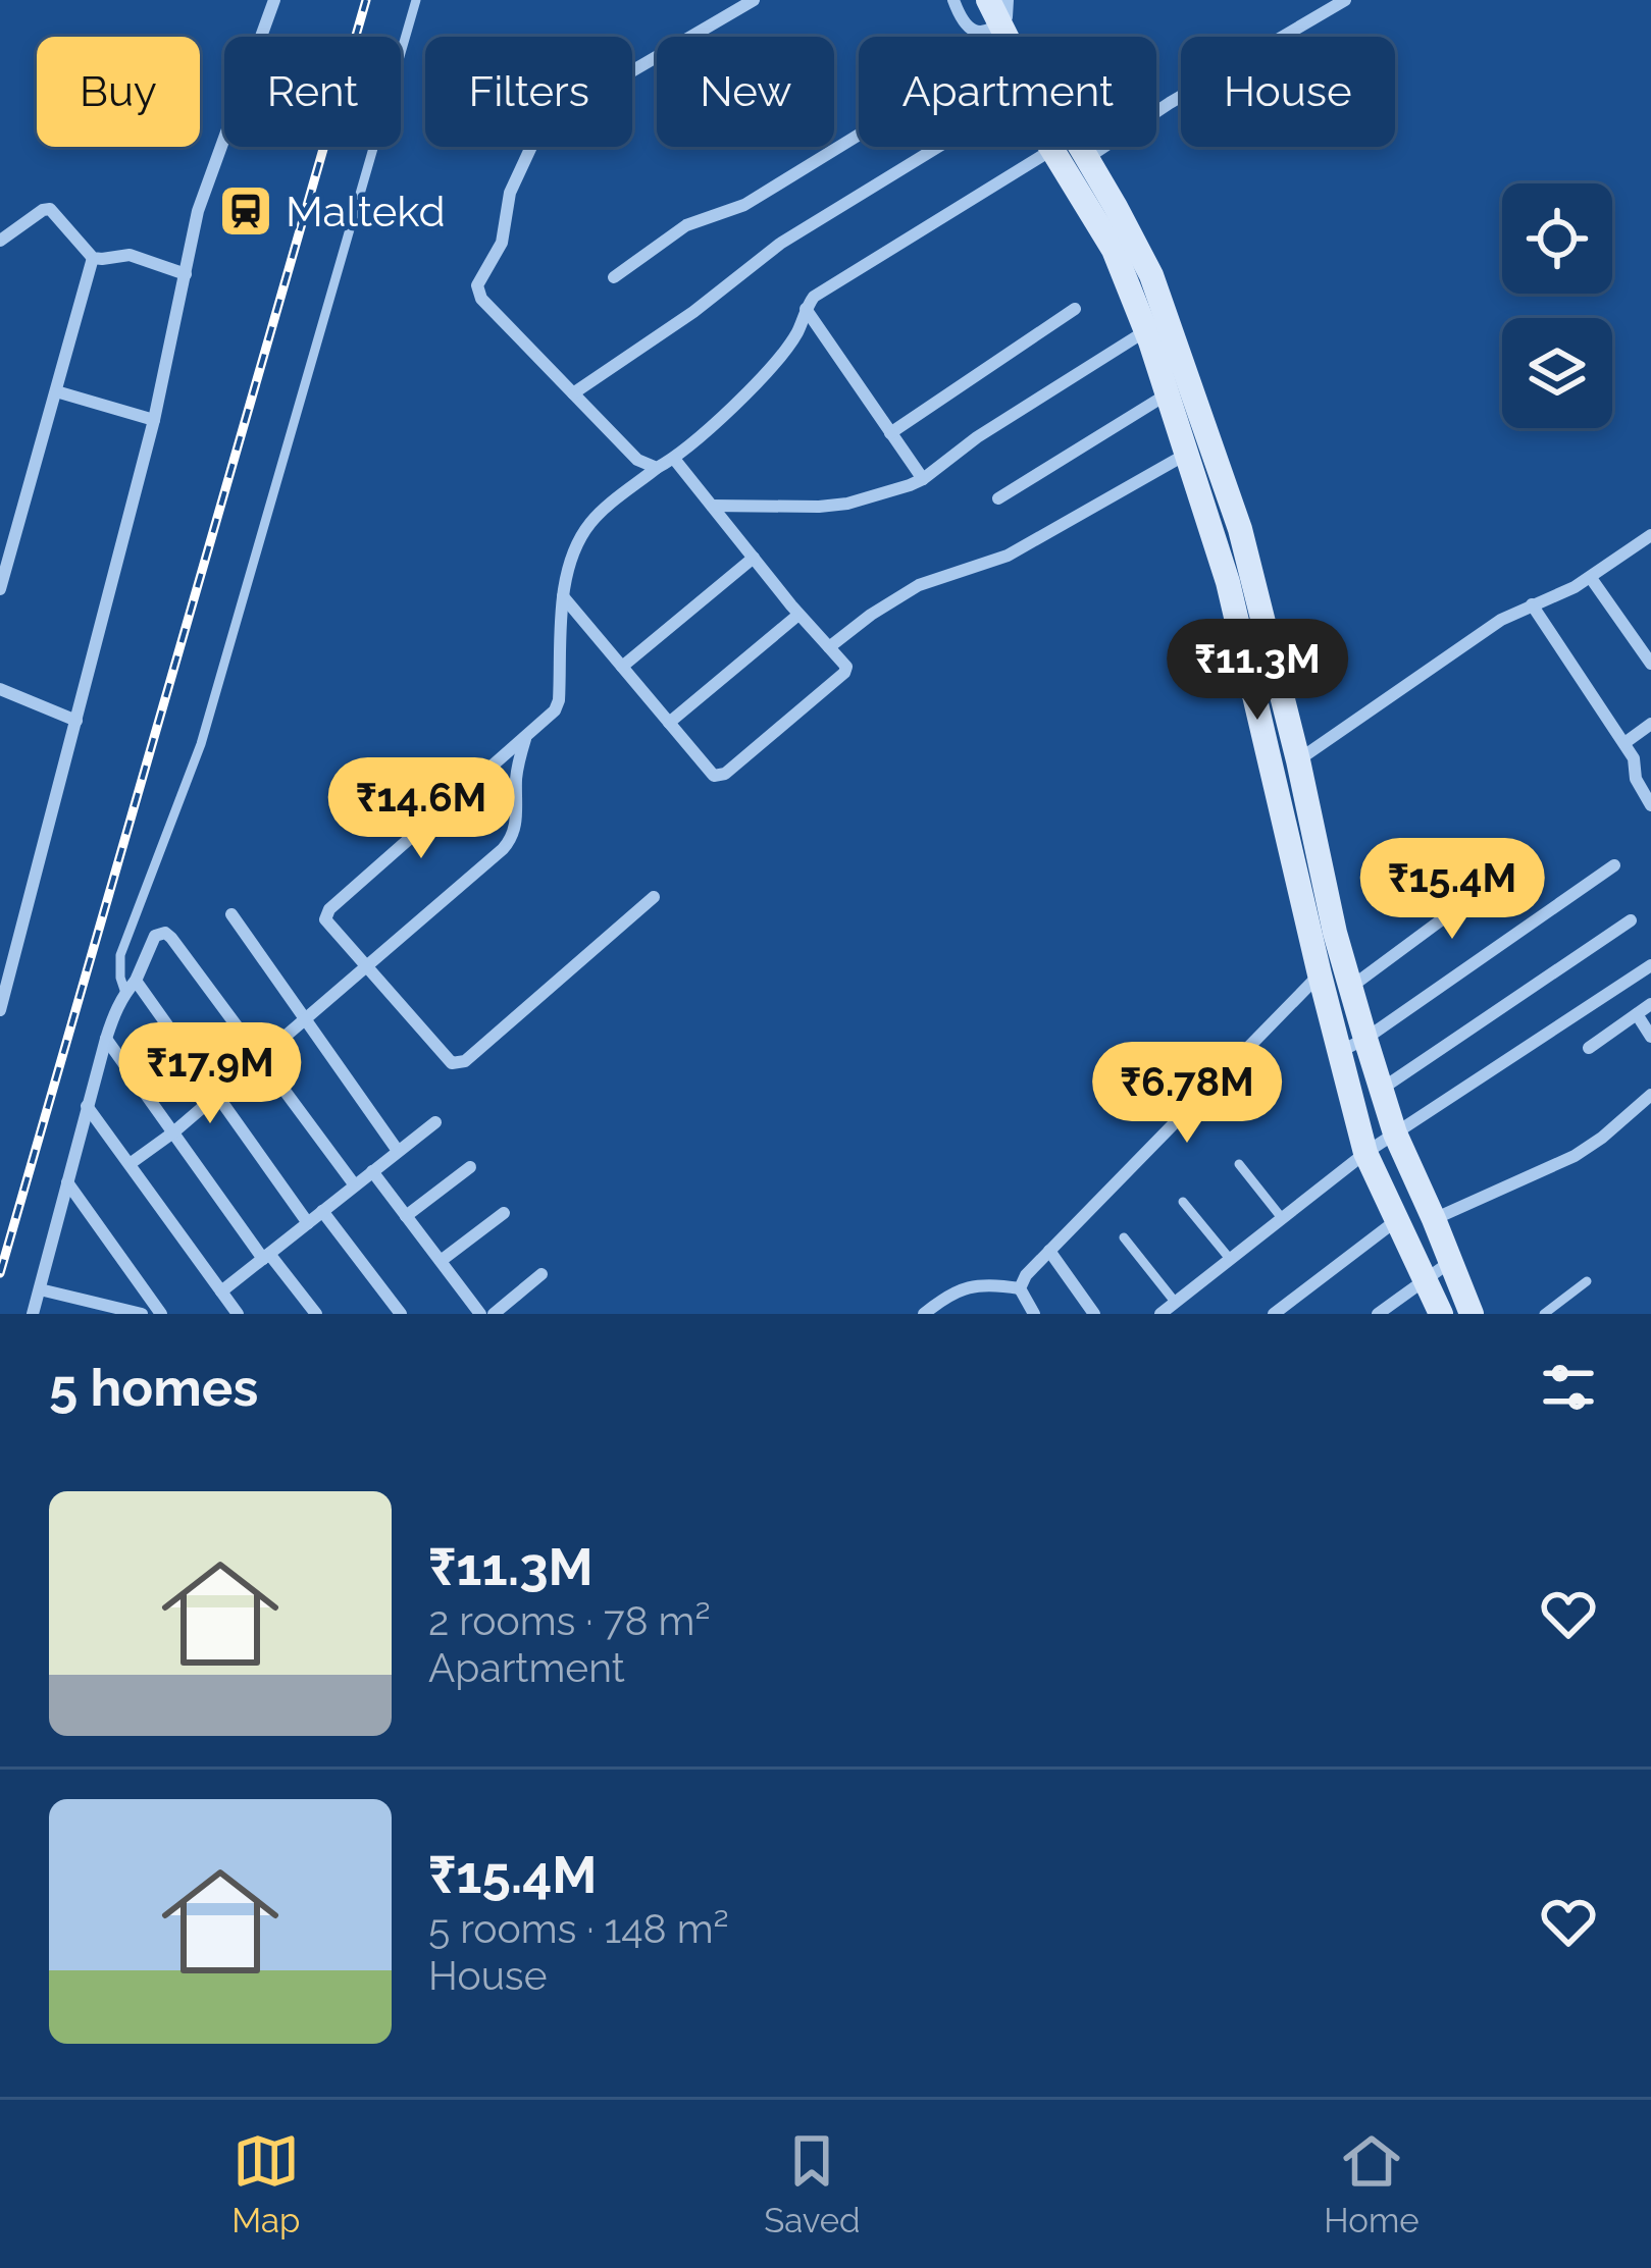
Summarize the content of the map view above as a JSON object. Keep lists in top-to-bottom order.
{
  "places": {
    "station": ["Maltekd"]
  },
  "page": {
    "chip": [
      "Buy",
      "Rent",
      "Filters",
      "New",
      "Apartment",
      "House"
    ],
    "price": [
      "₹11.3M",
      "₹14.6M",
      "₹15.4M",
      "₹17.9M",
      "₹6.78M"
    ],
    "heading": "5 homes",
    "list": [
      {
        "name": "₹11.3M",
        "note": "2 rooms · 78 m² · Apartment"
      },
      {
        "name": "₹15.4M",
        "note": "5 rooms · 148 m² · House"
      }
    ],
    "tabs": ["Map", "Saved", "Home"]
  }
}
